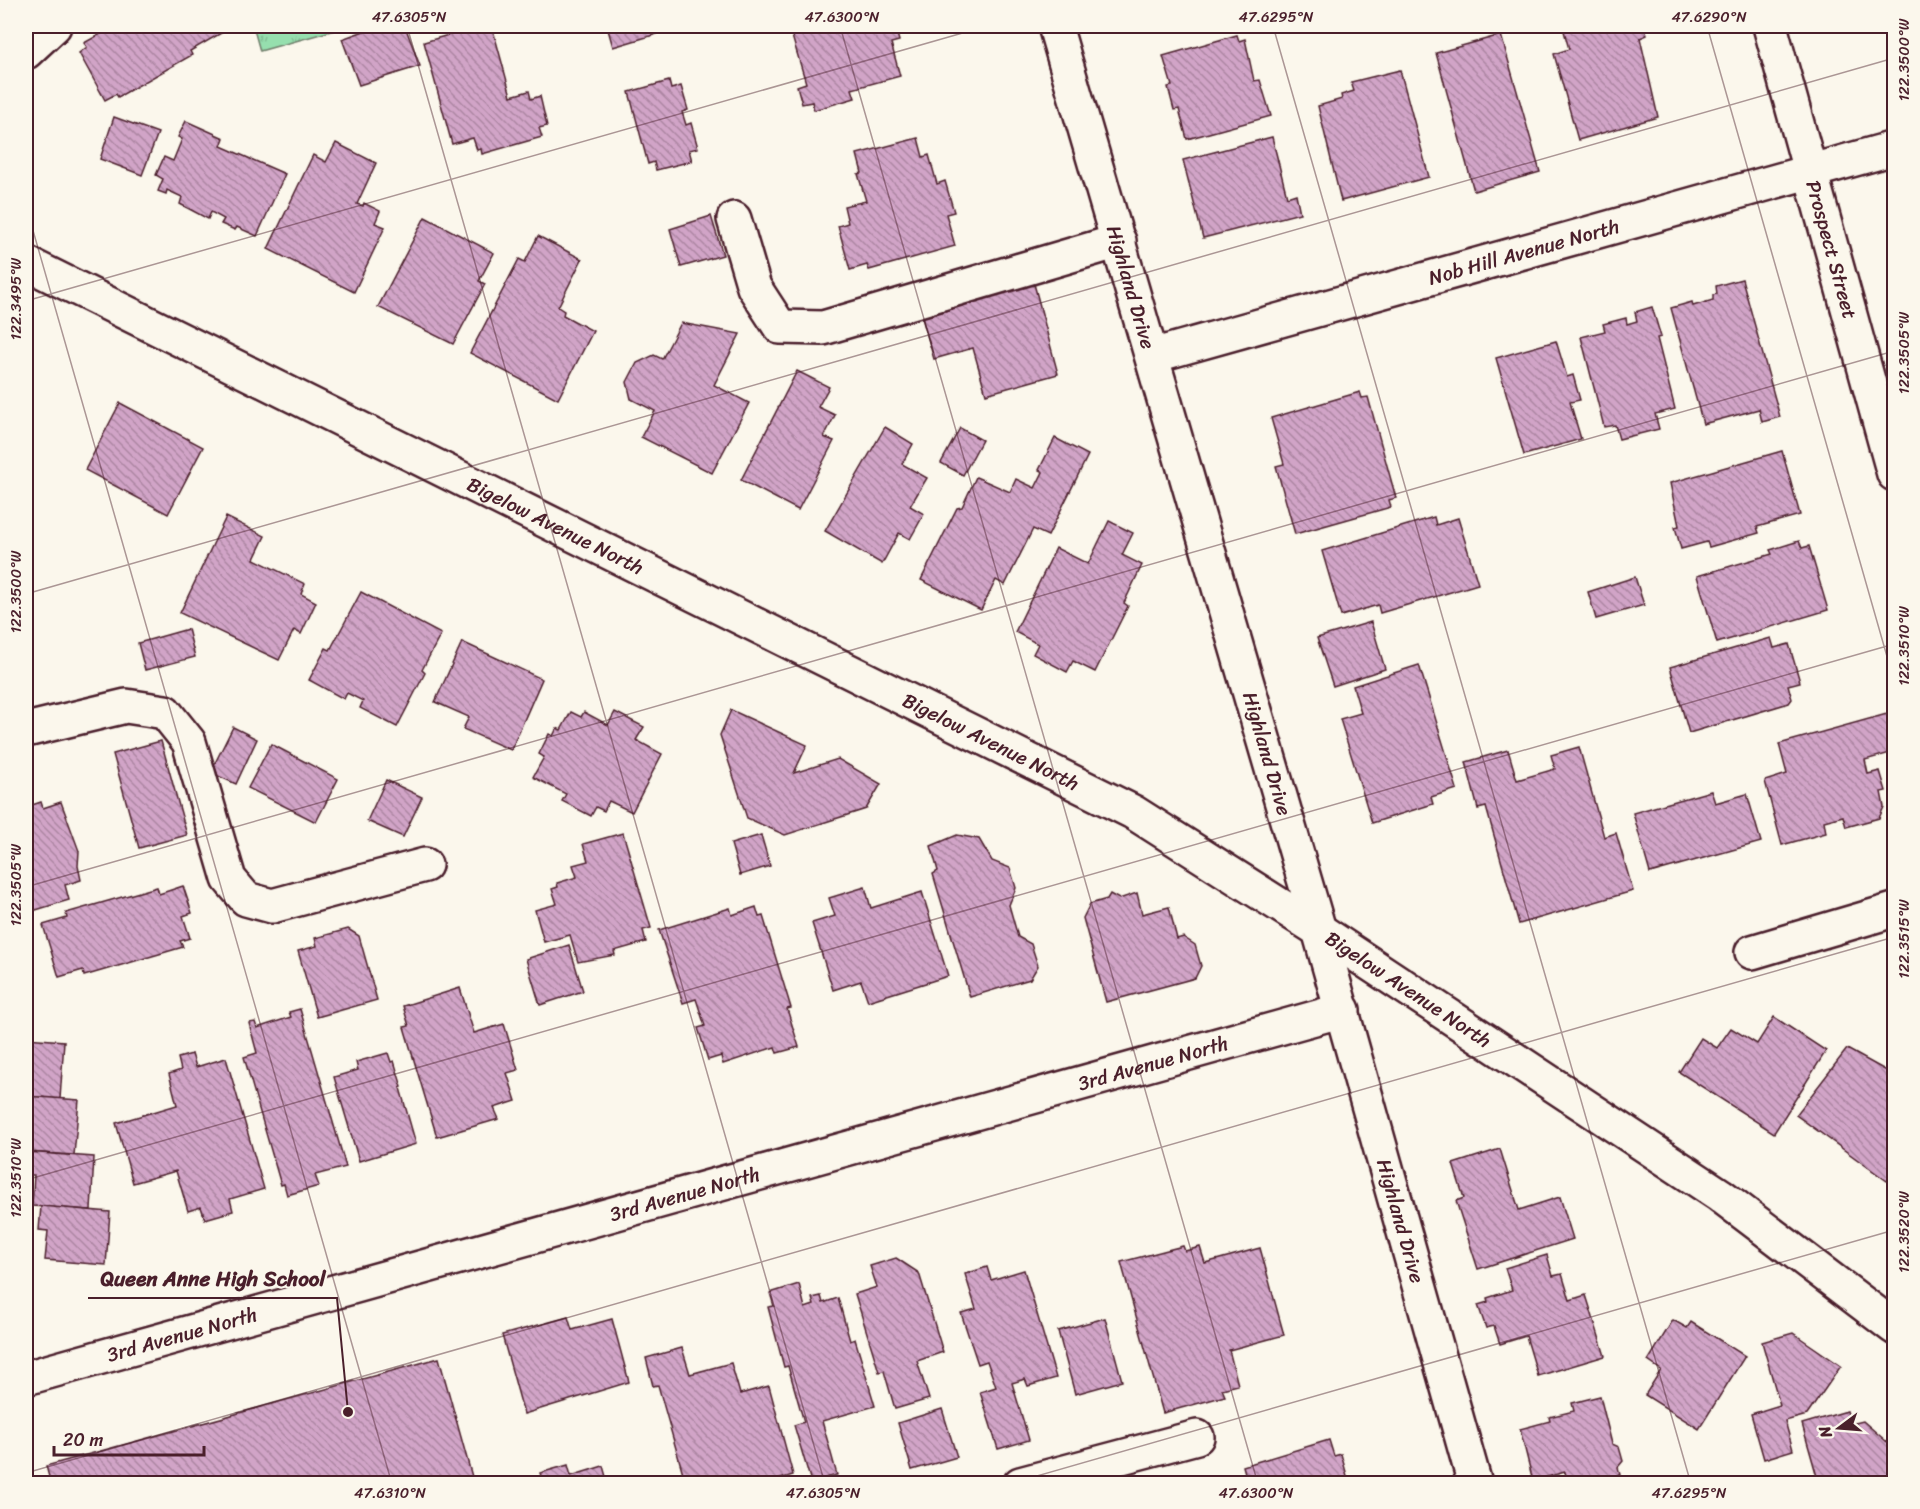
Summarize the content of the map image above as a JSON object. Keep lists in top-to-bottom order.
{
  "streets": {
    "street": [
      "Prospect Street",
      "Nob Hill Avenue North",
      "Highland Drive",
      "Bigelow Avenue North",
      "3rd Avenue North"
    ]
  },
  "crossings": [
    ["Prospect Street", "Nob Hill Avenue North"],
    ["Nob Hill Avenue North", "Highland Drive"],
    ["Highland Drive", "Bigelow Avenue North"],
    ["Highland Drive", "3rd Avenue North"]
  ],
  "places": ["Queen Anne High School"],
  "scale_bar": "20 m",
  "north": "left",
  "coordinates": [
    "47.6305°N",
    "47.6300°N",
    "47.6295°N",
    "47.6290°N",
    "122.3500°W",
    "122.3495°W",
    "122.3505°W",
    "122.3510°W",
    "122.3515°W",
    "122.3520°W",
    "47.6310°N"
  ]
}
